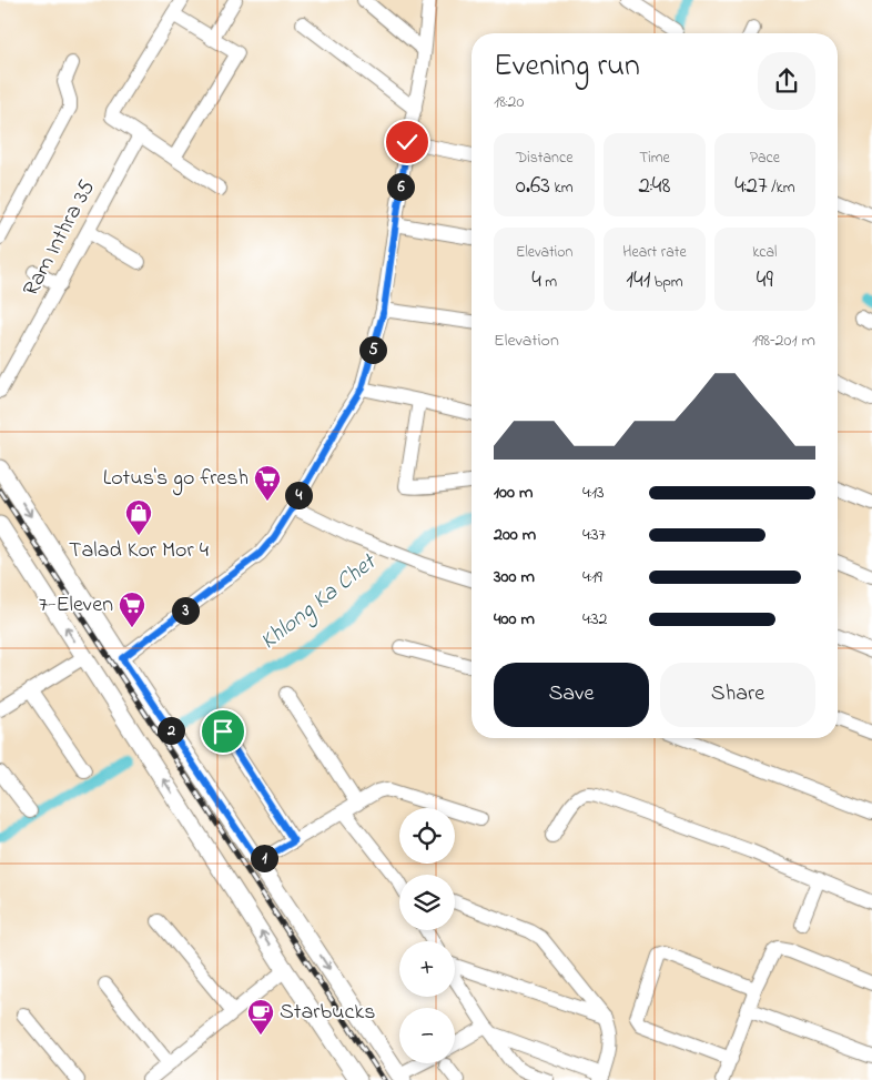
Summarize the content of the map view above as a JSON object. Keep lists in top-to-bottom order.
{
  "streets": {
    "street": ["Ram Inthra 35"]
  },
  "water": ["Khlong Ka Chet"],
  "places": {
    "supermarket": ["Lotus's go fresh", "7-Eleven"],
    "shop": ["Talad Kor Mor 4"],
    "cafe": ["Starbucks"]
  },
  "page": {
    "heading": ["Evening run", "18:20"],
    "stats": [
      ["Distance", "0.63 km"],
      ["Time", "2:48"],
      ["Pace", "4:27 /km"],
      ["Elevation", "4 m"],
      ["Heart rate", "141 bpm"],
      ["kcal", "49"]
    ],
    "pins": [
      "6",
      "5",
      "4",
      "3",
      "2",
      "1"
    ],
    "chart": ["Elevation", "198–201 m"],
    "list": [
      {
        "name": "100 m",
        "note": "4:13"
      },
      {
        "name": "200 m",
        "note": "4:37"
      },
      {
        "name": "300 m",
        "note": "4:19"
      },
      {
        "name": "400 m",
        "note": "4:32"
      }
    ],
    "buttons": ["Save", "Share"],
    "map_buttons": ["+", "−"]
  }
}
